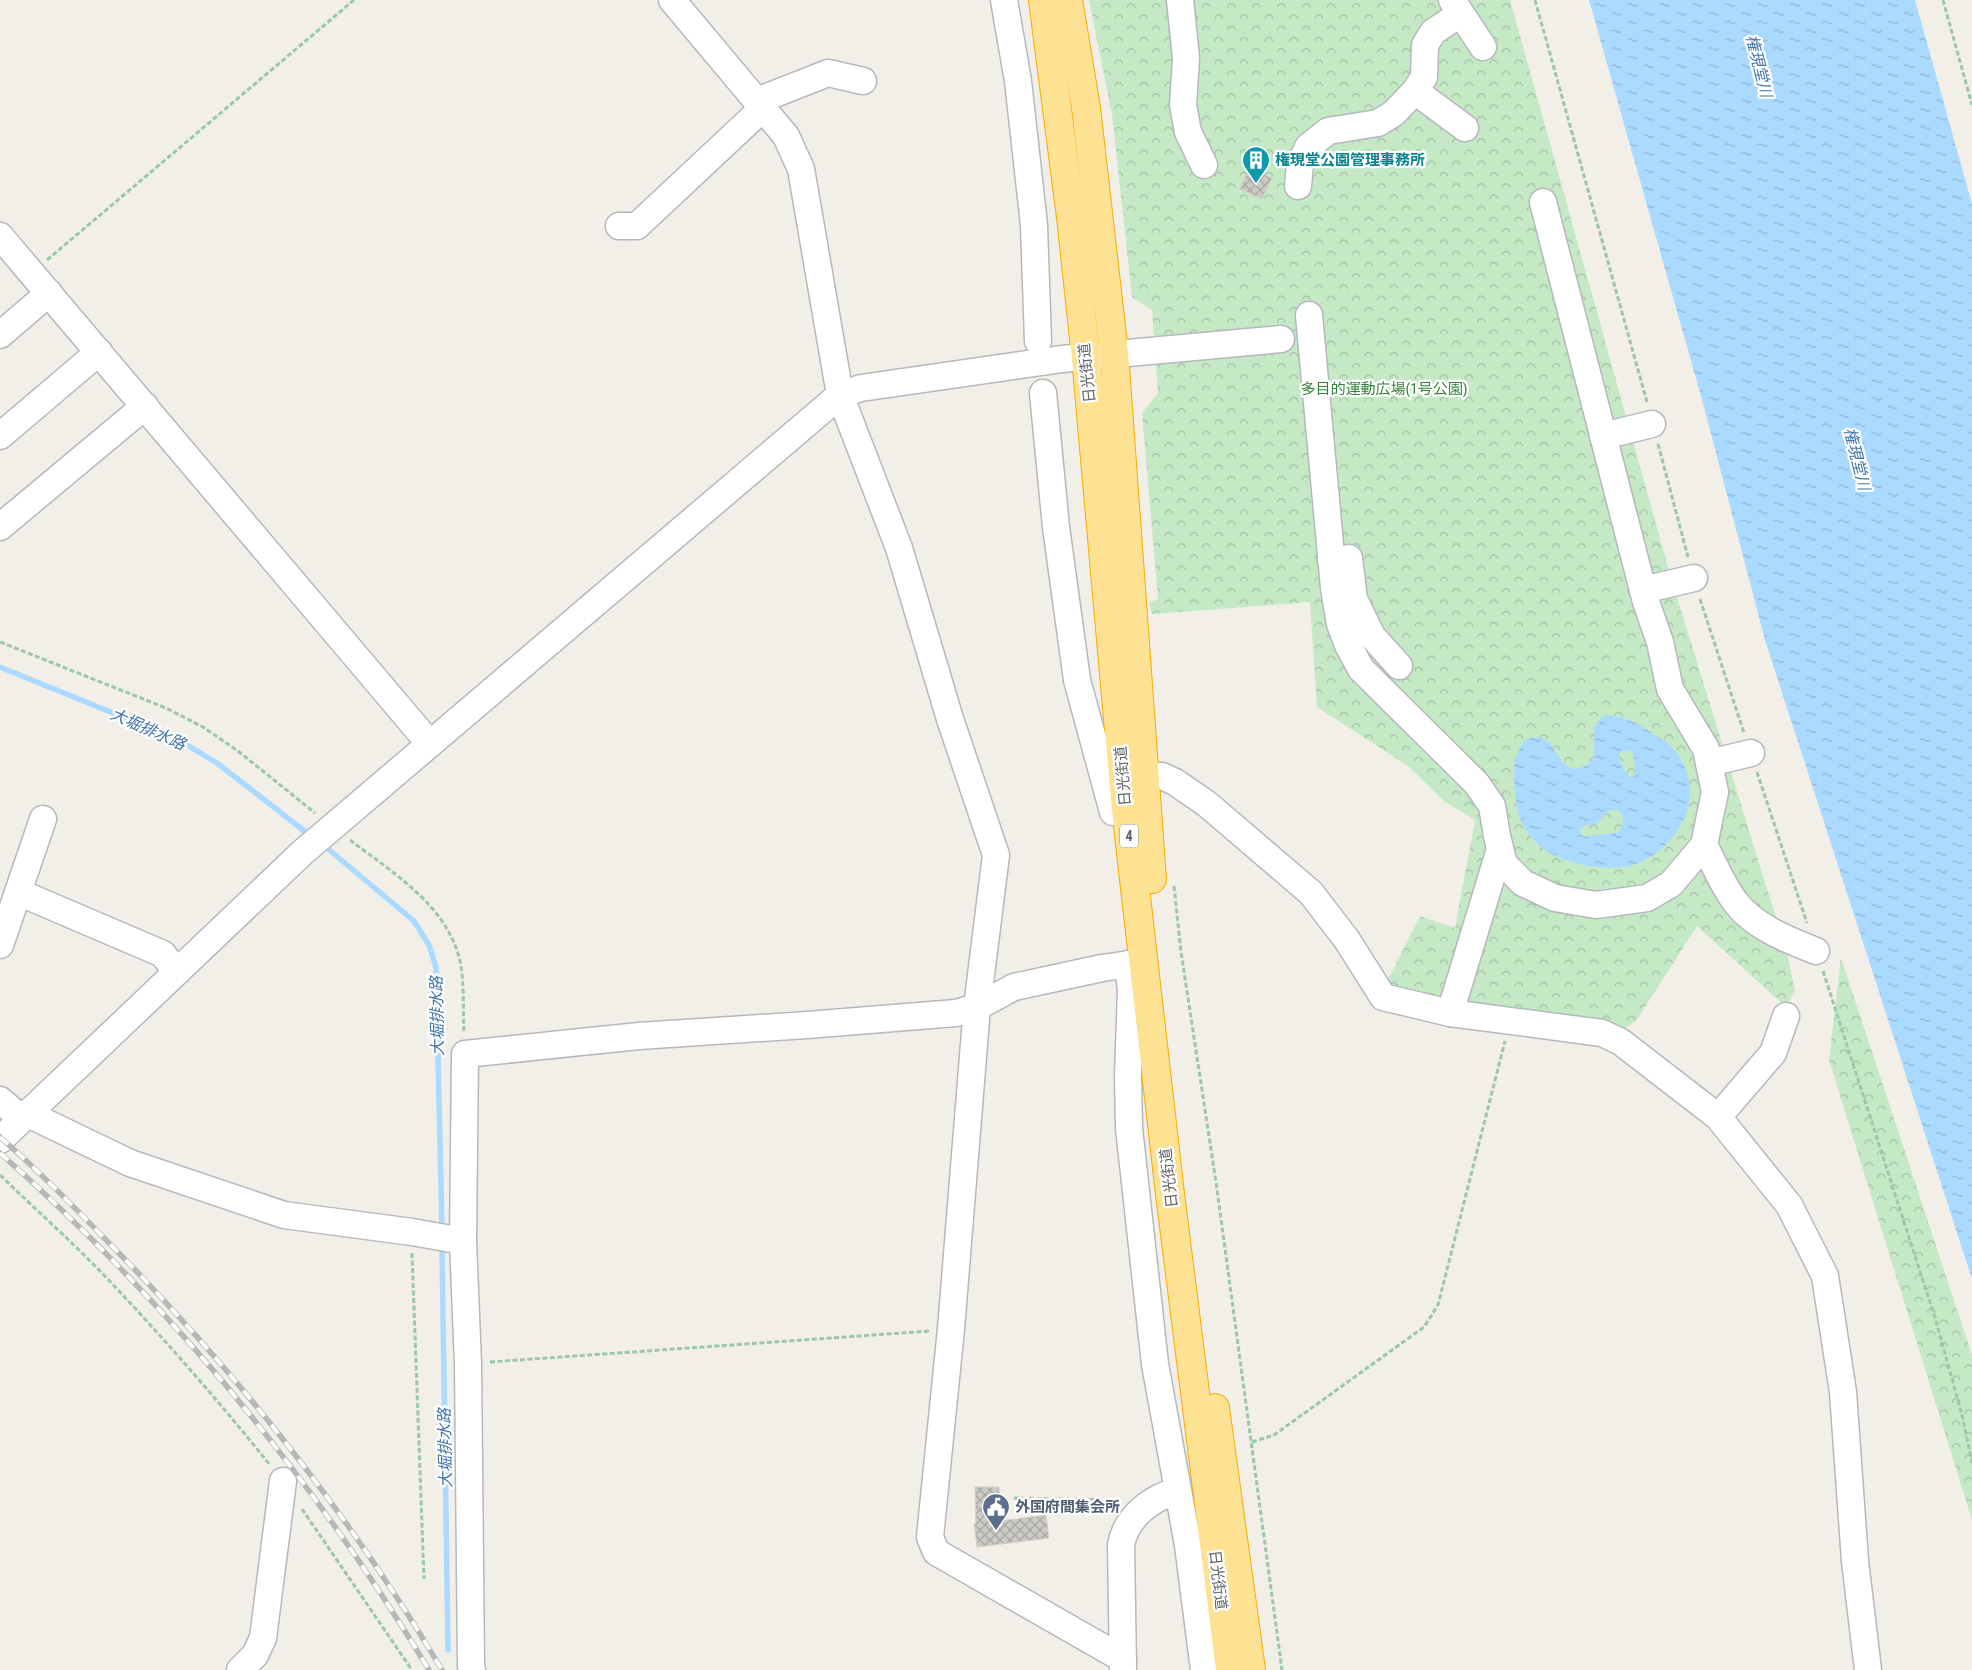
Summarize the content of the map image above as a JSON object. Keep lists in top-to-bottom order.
{
  "streets": {
    "highway": ["日光街道", "4"]
  },
  "water": ["権現堂川", "大堀排水路"],
  "parks": ["多目的運動広場(1号公園)"],
  "places": {
    "building": ["権現堂公園管理事務所"],
    "public building": ["外国府間集会所"]
  }
}
